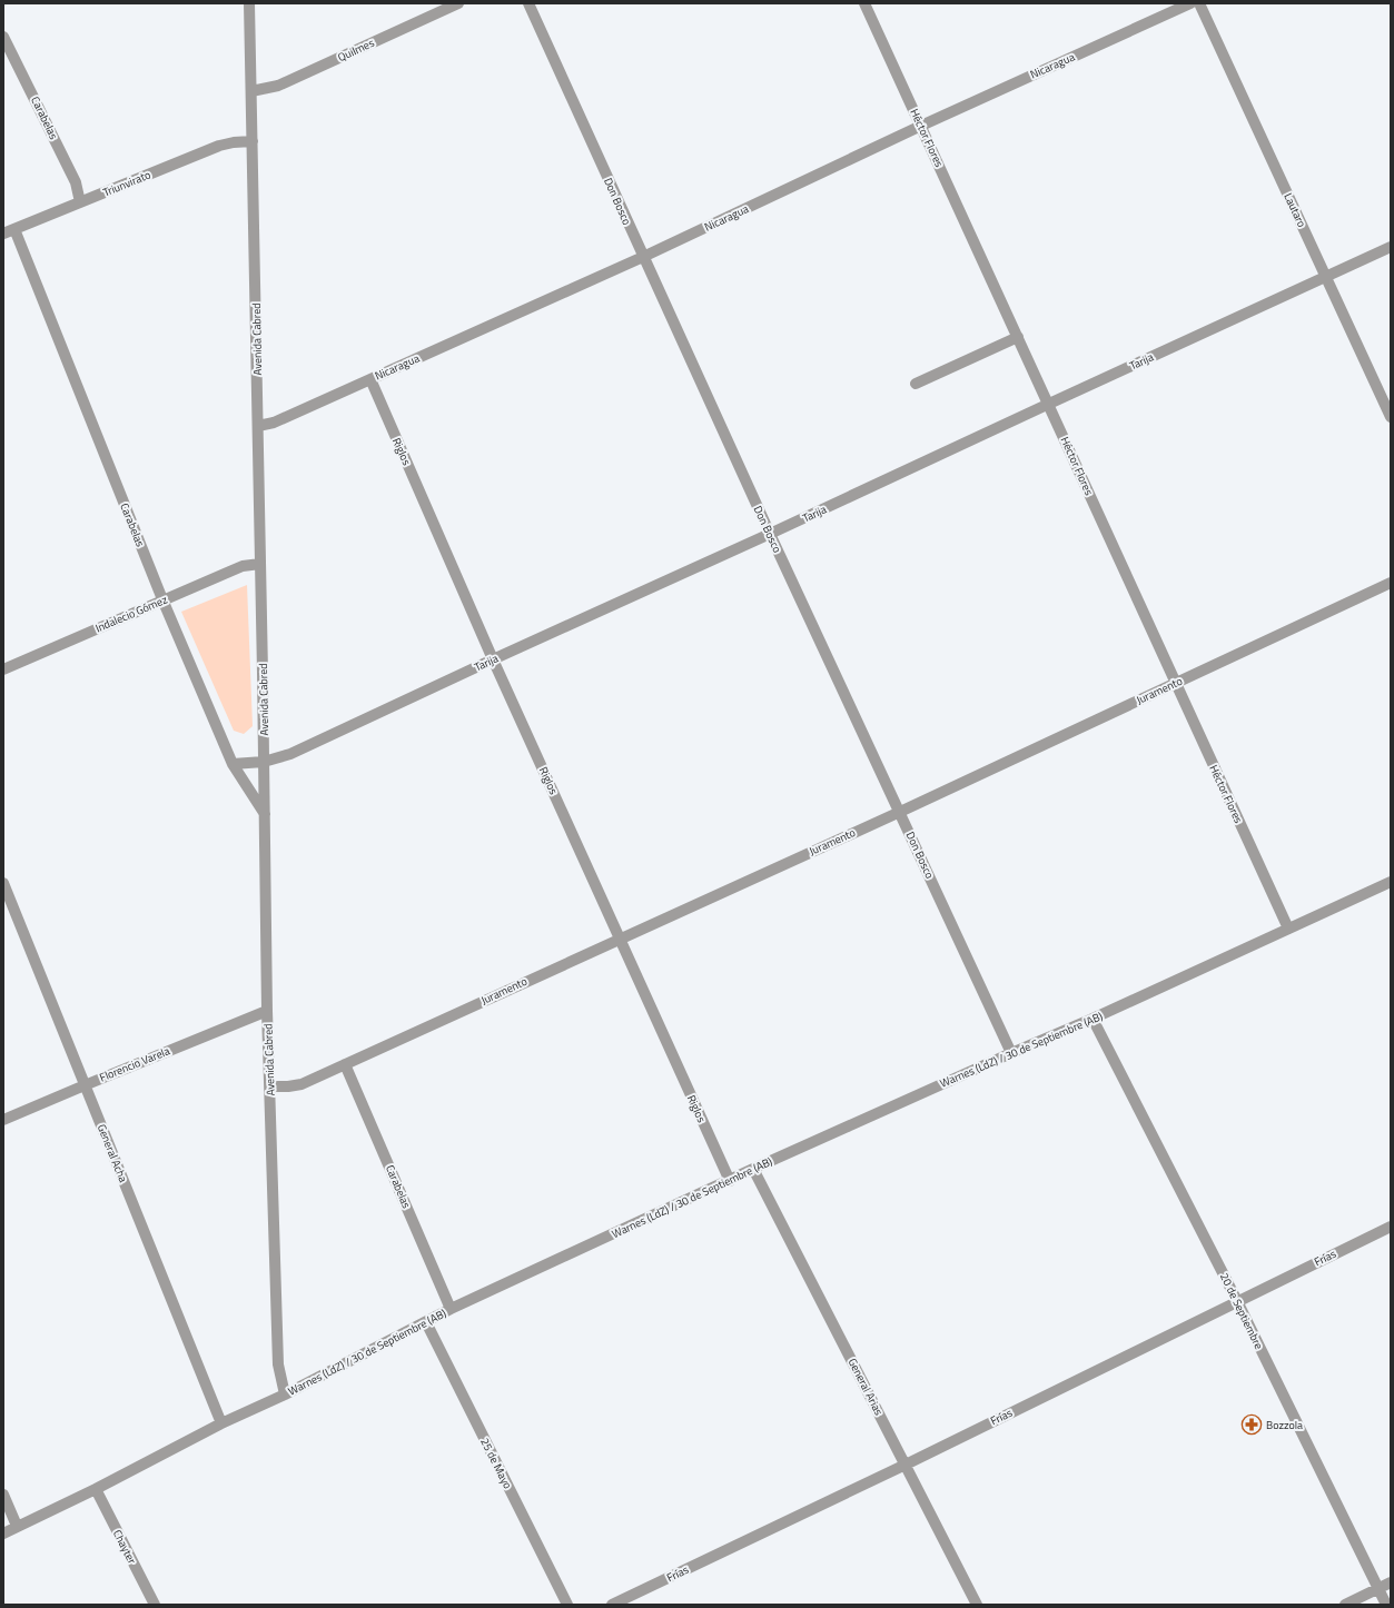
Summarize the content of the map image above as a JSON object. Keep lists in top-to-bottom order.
{
  "streets": {
    "street": [
      "Quilmes",
      "Nicaragua",
      "Carabelas",
      "Héctor Flores",
      "Triunvirato",
      "Don Bosco",
      "Lautaro",
      "Avenida Cabred",
      "Tarija",
      "Riglos",
      "Indalecio Gómez",
      "Juramento",
      "Warnes (LdZ) / 30 de Septiembre (AB)",
      "Florencio Varela",
      "General Acha",
      "Frías",
      "20 de Septiembre",
      "General Arias",
      "25 de Mayo",
      "Chayter"
    ]
  },
  "crossings": [
    ["Quilmes", "Avenida Cabred"],
    ["Nicaragua", "Héctor Flores"],
    ["Nicaragua", "Don Bosco"],
    ["Nicaragua", "Avenida Cabred"],
    ["Nicaragua", "Riglos"],
    ["Carabelas", "Triunvirato"],
    ["Carabelas", "Avenida Cabred"],
    ["Carabelas", "Tarija"],
    ["Carabelas", "Indalecio Gómez"],
    ["Carabelas", "Juramento"],
    ["Carabelas", "Warnes (LdZ) / 30 de Septiembre (AB)"],
    ["Héctor Flores", "Tarija"],
    ["Héctor Flores", "Juramento"],
    ["Héctor Flores", "Warnes (LdZ) / 30 de Septiembre (AB)"],
    ["Triunvirato", "Avenida Cabred"],
    ["Don Bosco", "Tarija"],
    ["Don Bosco", "Juramento"],
    ["Don Bosco", "Warnes (LdZ) / 30 de Septiembre (AB)"],
    ["Lautaro", "Tarija"],
    ["Avenida Cabred", "Tarija"],
    ["Avenida Cabred", "Indalecio Gómez"],
    ["Avenida Cabred", "Juramento"],
    ["Avenida Cabred", "Warnes (LdZ) / 30 de Septiembre (AB)"],
    ["Avenida Cabred", "Florencio Varela"],
    ["Tarija", "Riglos"],
    ["Riglos", "Juramento"],
    ["Riglos", "Warnes (LdZ) / 30 de Septiembre (AB)"],
    ["Warnes (LdZ) / 30 de Septiembre (AB)", "General Acha"],
    ["Warnes (LdZ) / 30 de Septiembre (AB)", "20 de Septiembre"],
    ["Warnes (LdZ) / 30 de Septiembre (AB)", "General Arias"],
    ["Warnes (LdZ) / 30 de Septiembre (AB)", "25 de Mayo"],
    ["Warnes (LdZ) / 30 de Septiembre (AB)", "Chayter"],
    ["Florencio Varela", "General Acha"],
    ["Frías", "20 de Septiembre"],
    ["Frías", "General Arias"]
  ],
  "places": {
    "pharmacy": ["Bozzola"]
  }
}
